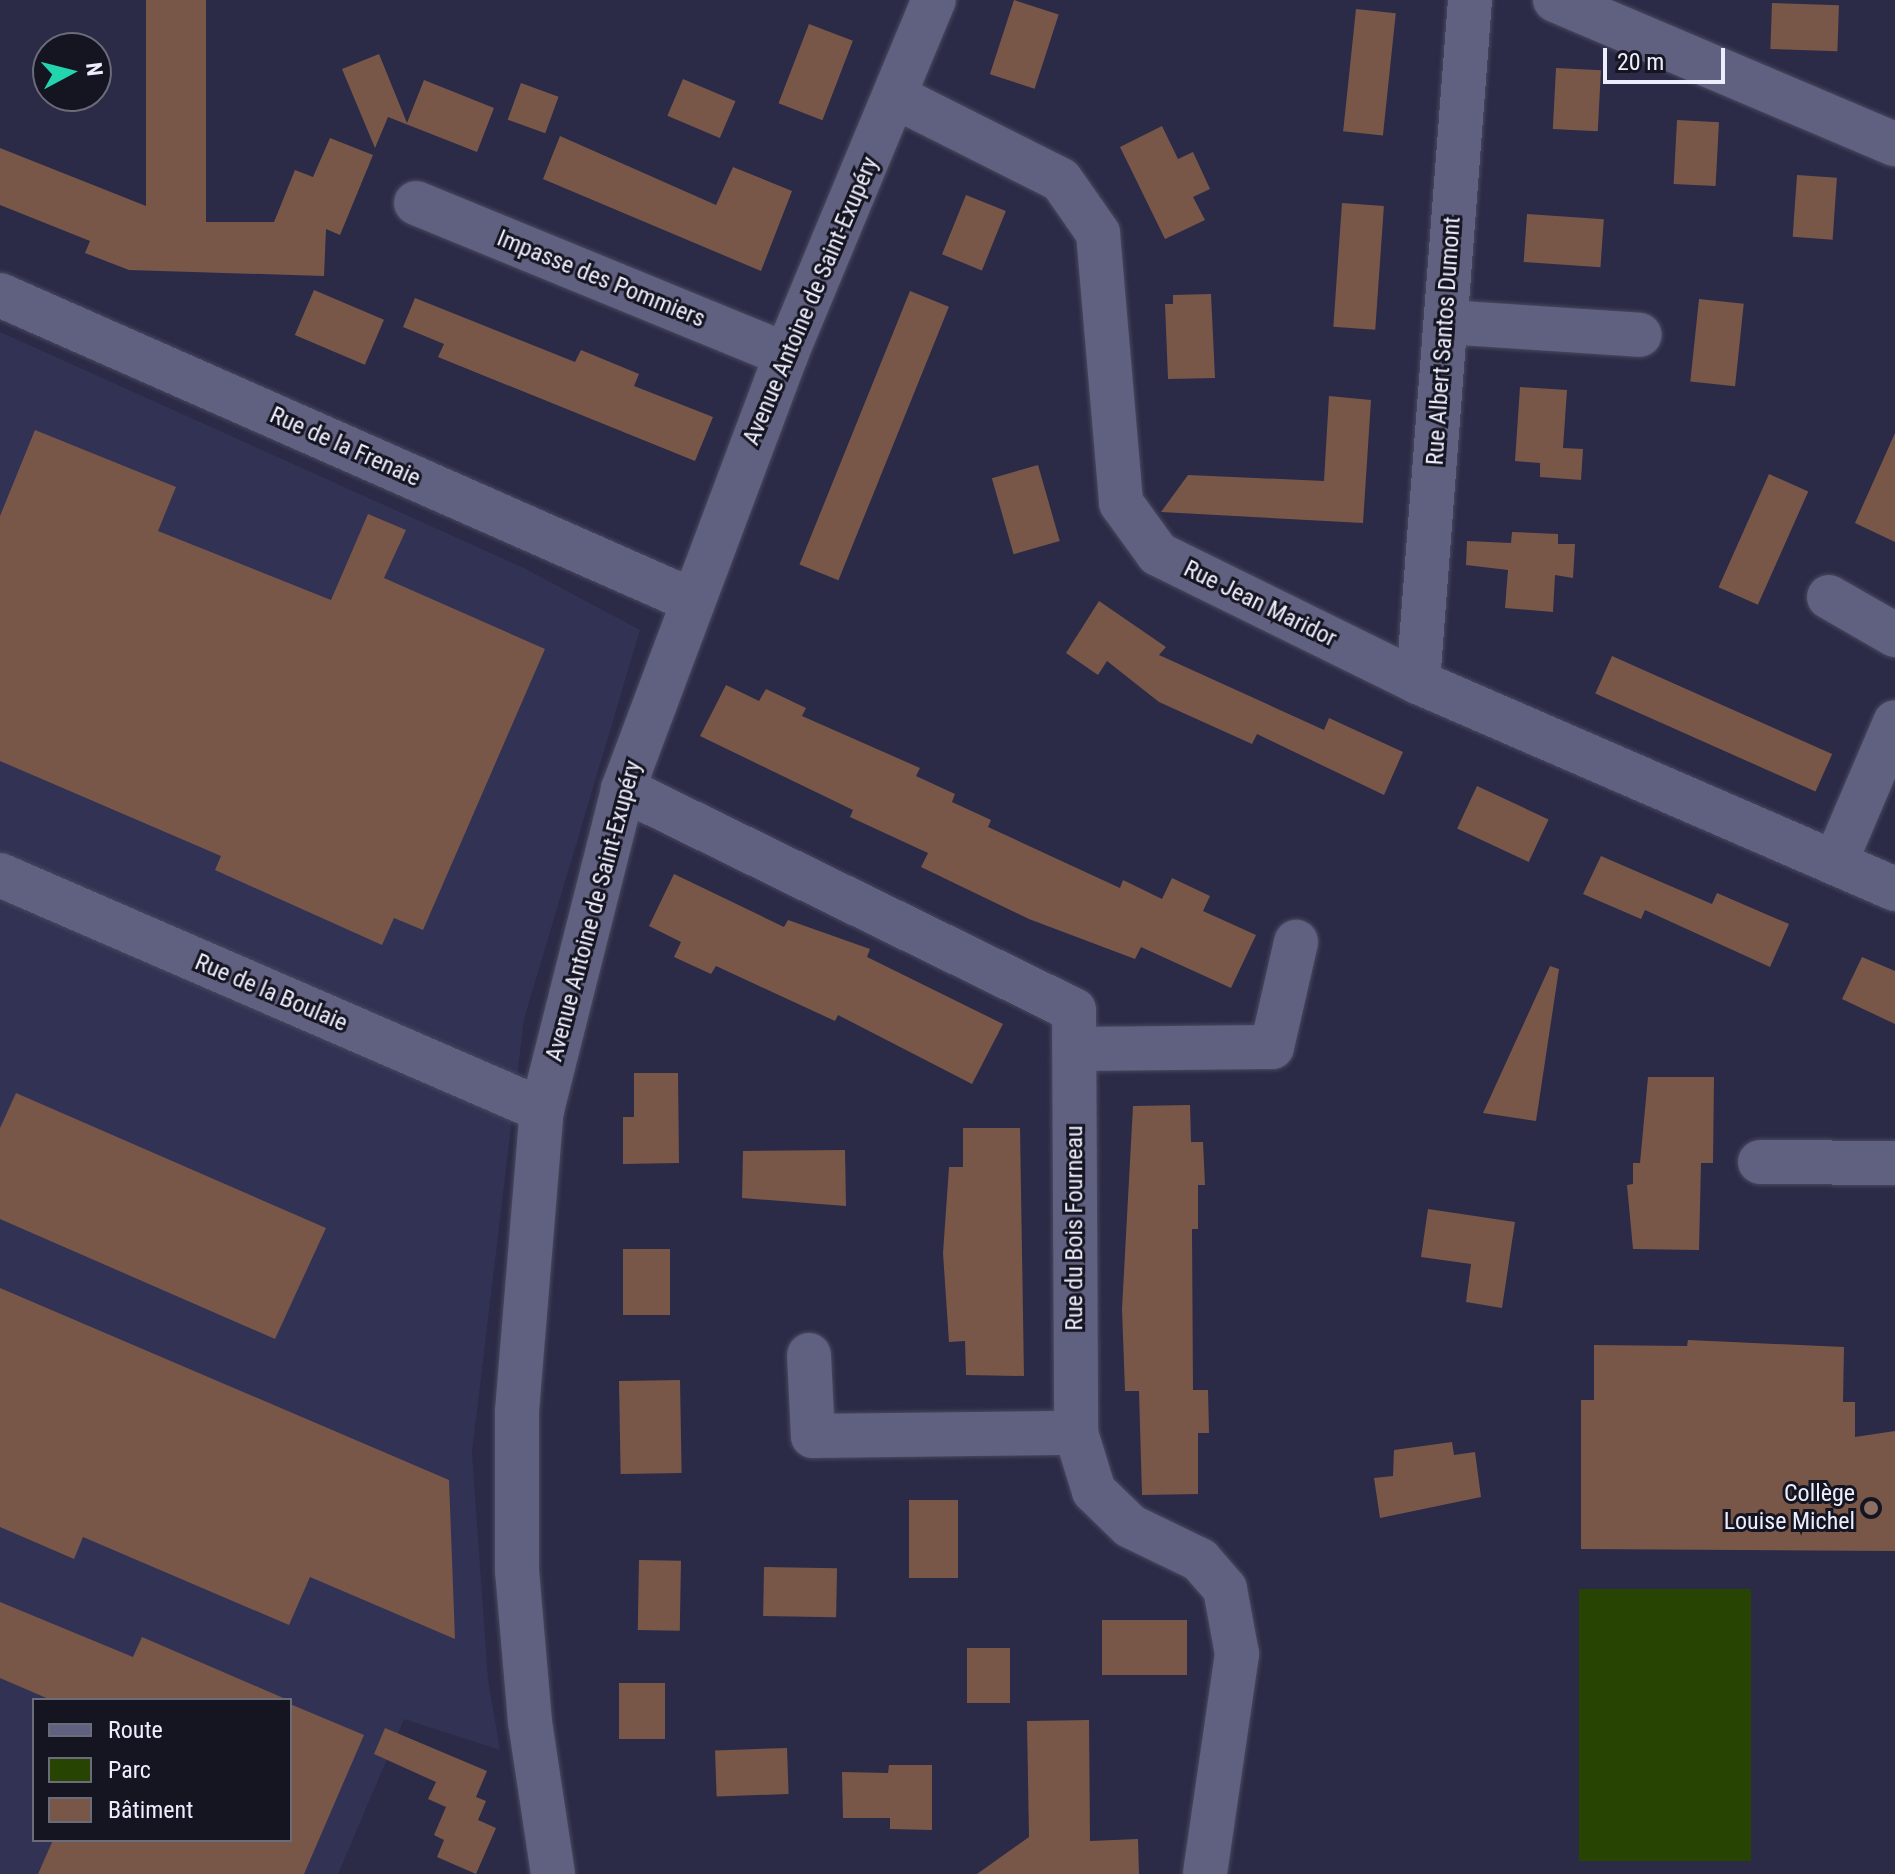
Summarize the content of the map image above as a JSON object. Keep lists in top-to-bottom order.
{
  "streets": {
    "street": [
      "Impasse des Pommiers",
      "Avenue Antoine de Saint-Exupéry",
      "Rue Albert Santos Dumont",
      "Rue de la Frenaie",
      "Rue Jean Maridor",
      "Rue de la Boulaie",
      "Rue du Bois Fourneau"
    ]
  },
  "crossings": [
    ["Impasse des Pommiers", "Avenue Antoine de Saint-Exupéry"],
    ["Avenue Antoine de Saint-Exupéry", "Rue de la Frenaie"],
    ["Avenue Antoine de Saint-Exupéry", "Rue Jean Maridor"],
    ["Avenue Antoine de Saint-Exupéry", "Rue de la Boulaie"],
    ["Avenue Antoine de Saint-Exupéry", "Rue du Bois Fourneau"],
    ["Rue Albert Santos Dumont", "Rue Jean Maridor"]
  ],
  "places": ["Collège Louise Michel"],
  "legend": ["Route", "Parc", "Bâtiment"],
  "scale_bar": "20 m",
  "north": "right"
}
